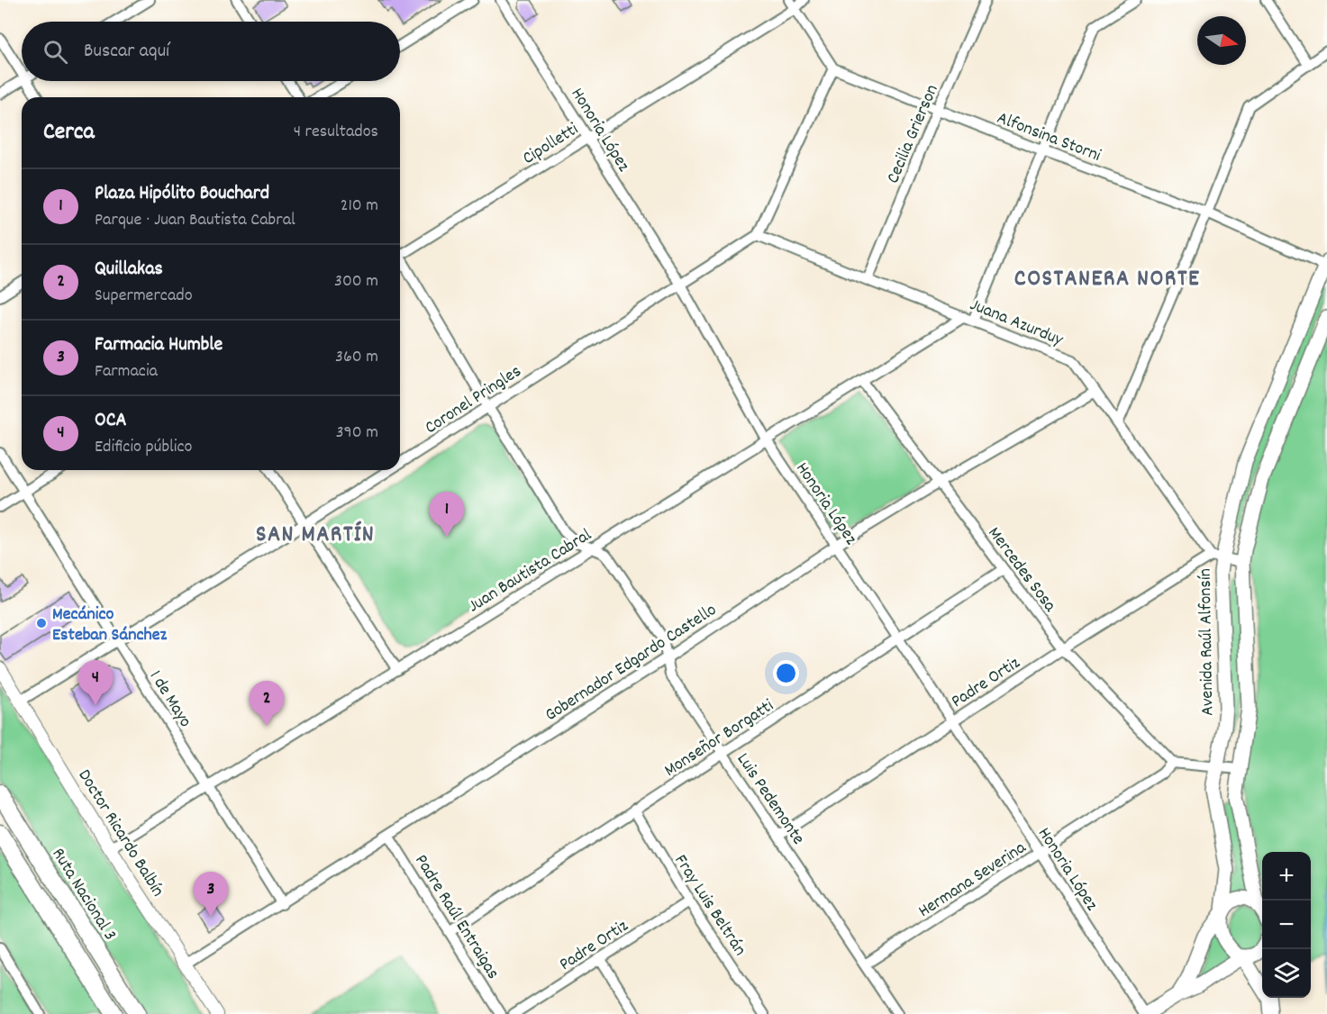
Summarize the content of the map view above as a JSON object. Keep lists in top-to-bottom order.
{
  "streets": {
    "highway": ["Ruta Nacional 3"],
    "main road": ["Avenida Raúl Alfonsín"],
    "street": [
      "Honoria López",
      "Cecilia Grierson",
      "Alfonsina Storni",
      "Cipolletti",
      "Juana Azurduy",
      "Coronel Pringles",
      "Mercedes Sosa",
      "Juan Bautista Cabral",
      "Gobernador Edgardo Castello",
      "Padre Ortiz",
      "1 de Mayo",
      "Monseñor Borgatti",
      "Luis Pedemonte",
      "Doctor Ricardo Balbín",
      "Hermana Severina",
      "Fray Luis Beltrán",
      "Padre Raúl Entraigas"
    ]
  },
  "crossings": [
    ["Honoria López", "Cipolletti"],
    ["Honoria López", "Coronel Pringles"],
    ["Honoria López", "Juan Bautista Cabral"],
    ["Honoria López", "Gobernador Edgardo Castello"],
    ["Honoria López", "Padre Ortiz"],
    ["Honoria López", "Monseñor Borgatti"],
    ["Honoria López", "Hermana Severina"],
    ["Cecilia Grierson", "Alfonsina Storni"],
    ["Cecilia Grierson", "Juana Azurduy"],
    ["Alfonsina Storni", "Avenida Raúl Alfonsín"],
    ["Juana Azurduy", "Coronel Pringles"],
    ["Juana Azurduy", "Juan Bautista Cabral"],
    ["Juana Azurduy", "Avenida Raúl Alfonsín"],
    ["Juana Azurduy", "Gobernador Edgardo Castello"],
    ["Juana Azurduy", "Padre Ortiz"],
    ["Coronel Pringles", "1 de Mayo"],
    ["Coronel Pringles", "Luis Pedemonte"],
    ["Coronel Pringles", "Doctor Ricardo Balbín"],
    ["Mercedes Sosa", "Juan Bautista Cabral"],
    ["Mercedes Sosa", "Gobernador Edgardo Castello"],
    ["Mercedes Sosa", "Padre Ortiz"],
    ["Mercedes Sosa", "Monseñor Borgatti"],
    ["Mercedes Sosa", "Hermana Severina"],
    ["Juan Bautista Cabral", "1 de Mayo"],
    ["Juan Bautista Cabral", "Luis Pedemonte"],
    ["Juan Bautista Cabral", "Doctor Ricardo Balbín"],
    ["Avenida Raúl Alfonsín", "Padre Ortiz"],
    ["Gobernador Edgardo Castello", "1 de Mayo"],
    ["Gobernador Edgardo Castello", "Luis Pedemonte"],
    ["Gobernador Edgardo Castello", "Doctor Ricardo Balbín"],
    ["Gobernador Edgardo Castello", "Padre Raúl Entraigas"],
    ["Padre Ortiz", "Luis Pedemonte"],
    ["Padre Ortiz", "Fray Luis Beltrán"],
    ["Monseñor Borgatti", "Luis Pedemonte"],
    ["Monseñor Borgatti", "Fray Luis Beltrán"],
    ["Monseñor Borgatti", "Padre Raúl Entraigas"],
    ["Luis Pedemonte", "Hermana Severina"]
  ],
  "districts": ["COSTANERA NORTE", "SAN MARTÍN"],
  "places": ["Mecánico Esteban Sánchez"],
  "north": "right",
  "page": {
    "search": "Buscar aquí",
    "heading": ["Cerca", "4 resultados"],
    "list": [
      {
        "mark": "1",
        "name": "Plaza Hipólito Bouchard",
        "note": "Parque · Juan Bautista Cabral",
        "value": "210 m"
      },
      {
        "mark": "2",
        "name": "Quillakas",
        "note": "Supermercado",
        "value": "300 m"
      },
      {
        "mark": "3",
        "name": "Farmacia Humble",
        "note": "Farmacia",
        "value": "360 m"
      },
      {
        "mark": "4",
        "name": "OCA",
        "note": "Edificio público",
        "value": "390 m"
      }
    ],
    "pins": [
      "1",
      "4",
      "2",
      "3"
    ],
    "map_buttons": ["+", "−"]
  }
}
